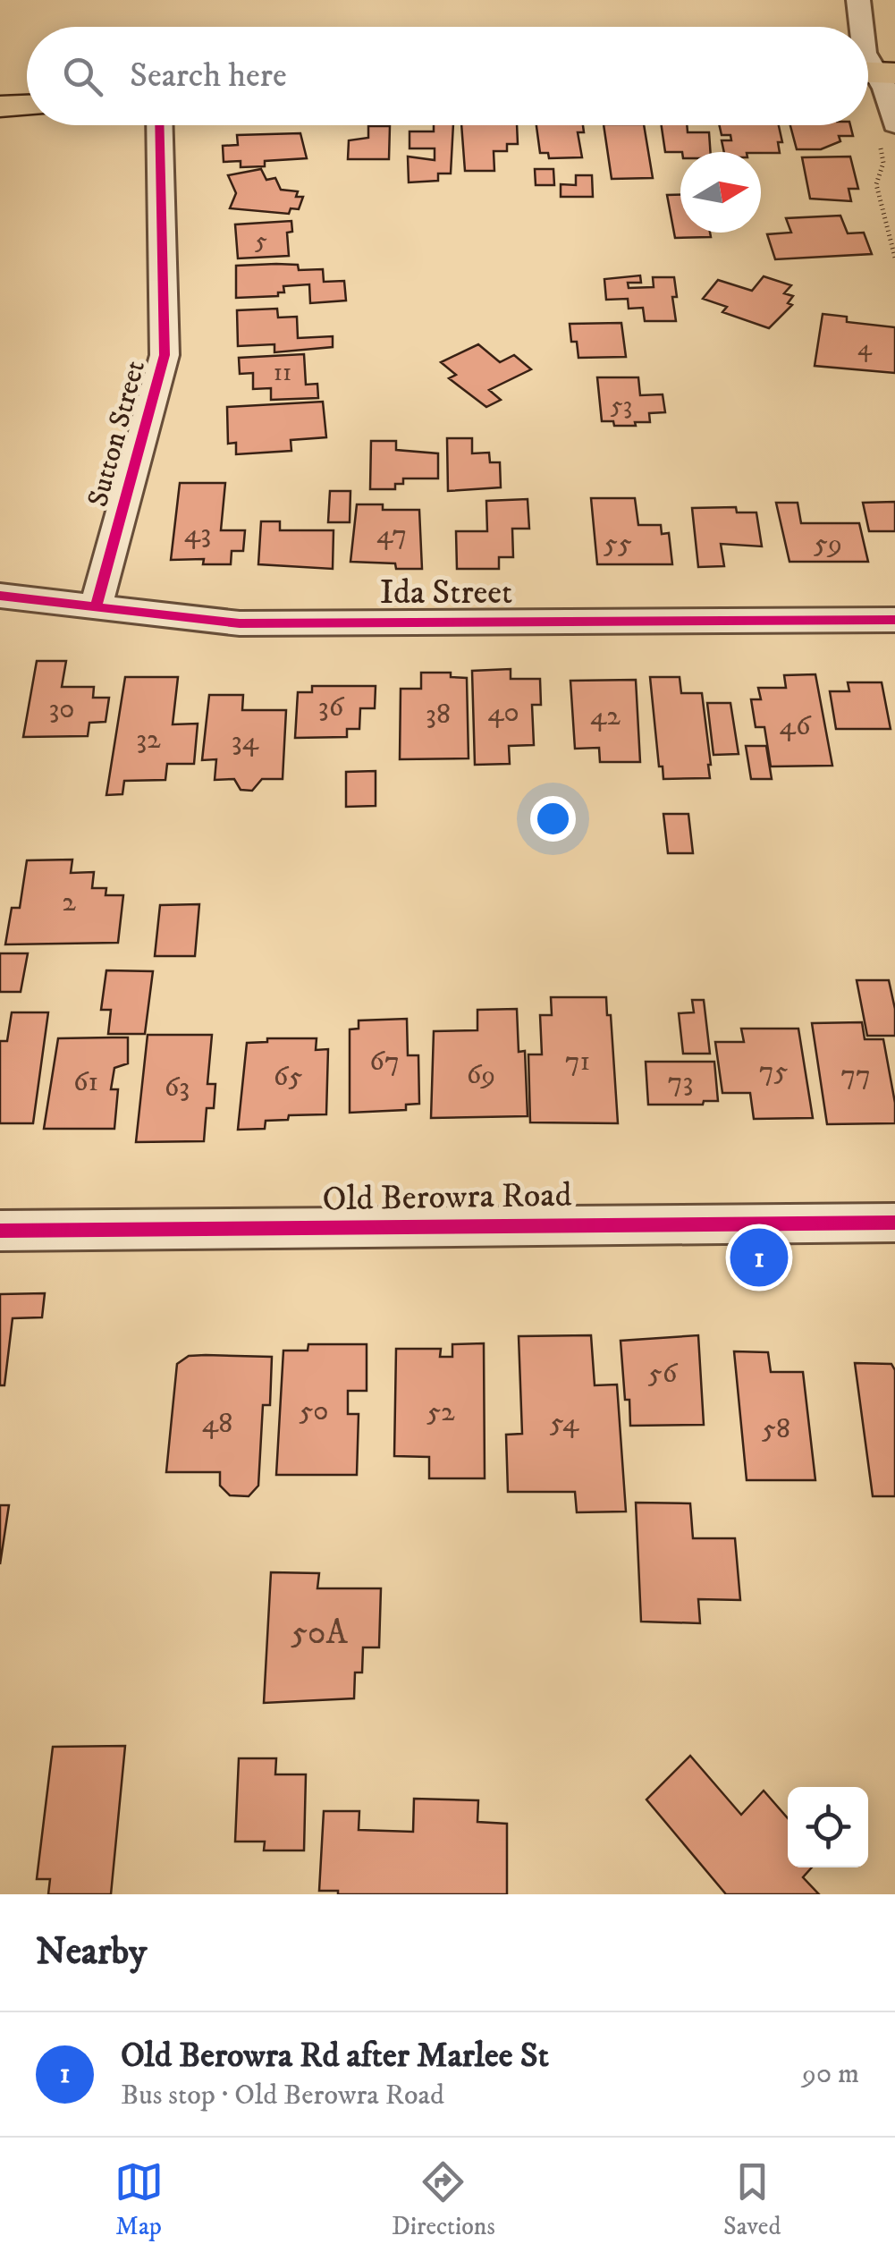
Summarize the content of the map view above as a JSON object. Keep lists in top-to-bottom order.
{
  "streets": {
    "street": ["Sutton Street", "Ida Street", "Old Berowra Road"]
  },
  "crossings": [
    ["Sutton Street", "Ida Street"]
  ],
  "house_numbers": [
    "5",
    "4",
    "11",
    "53",
    "43",
    "47",
    "55",
    "59",
    "36",
    "30",
    "40",
    "38",
    "42",
    "46",
    "32",
    "34",
    "2",
    "67",
    "71",
    "75",
    "69",
    "77",
    "65",
    "61",
    "73",
    "63",
    "56",
    "50",
    "52",
    "54",
    "48",
    "58",
    "50A"
  ],
  "north": "right",
  "page": {
    "search": "Search here",
    "pins": "1",
    "heading": "Nearby",
    "list": [
      {
        "mark": "1",
        "name": "Old Berowra Rd after Marlee St",
        "note": "Bus stop · Old Berowra Road",
        "value": "90 m"
      }
    ],
    "nav": ["Map", "Directions", "Saved"]
  }
}
